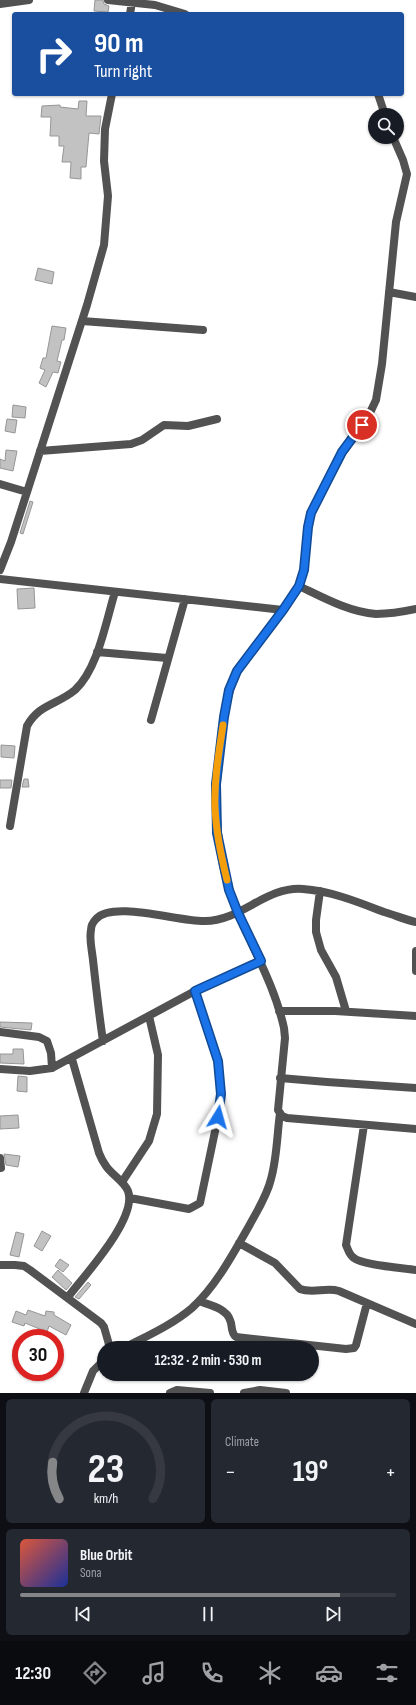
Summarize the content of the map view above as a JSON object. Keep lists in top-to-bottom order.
{
  "page": {
    "turn": ["90 m", "Turn right"],
    "limit": "30",
    "trip": "12:32 · 2 min · 530 m",
    "tile": "Climate",
    "heat": ["−", "19°", "+"],
    "song": ["Blue Orbit", "Sona"],
    "tabs": "12:30",
    "gauge": ["23", "km/h"]
  }
}
